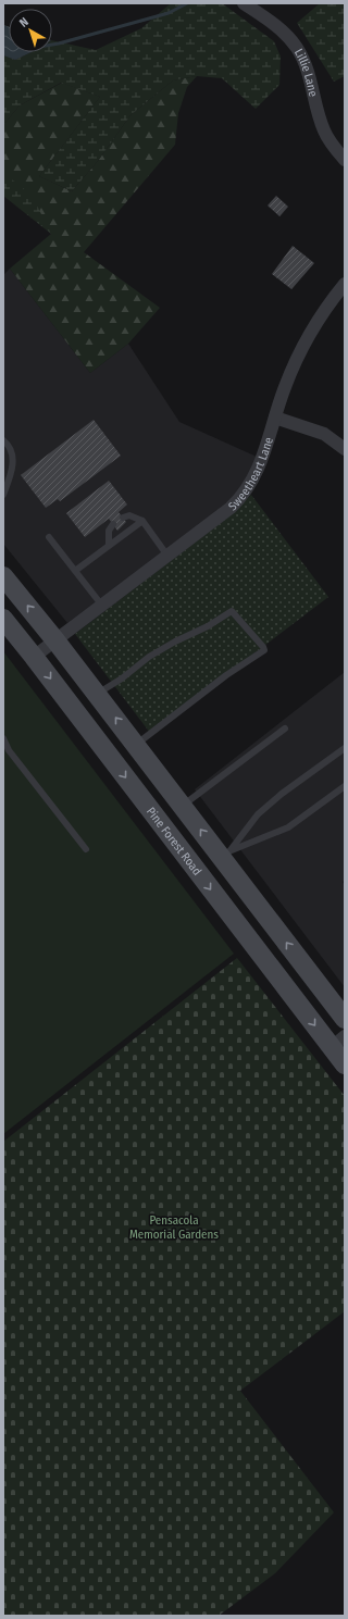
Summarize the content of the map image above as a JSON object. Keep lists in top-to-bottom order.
{
  "streets": {
    "main road": ["Pine Forest Road"],
    "street": ["Lillie Lane", "Sweetheart Lane"]
  },
  "crossings": [
    ["Sweetheart Lane", "Pine Forest Road"]
  ],
  "parks": ["Pensacola Memorial Gardens"],
  "north": "top left"
}
